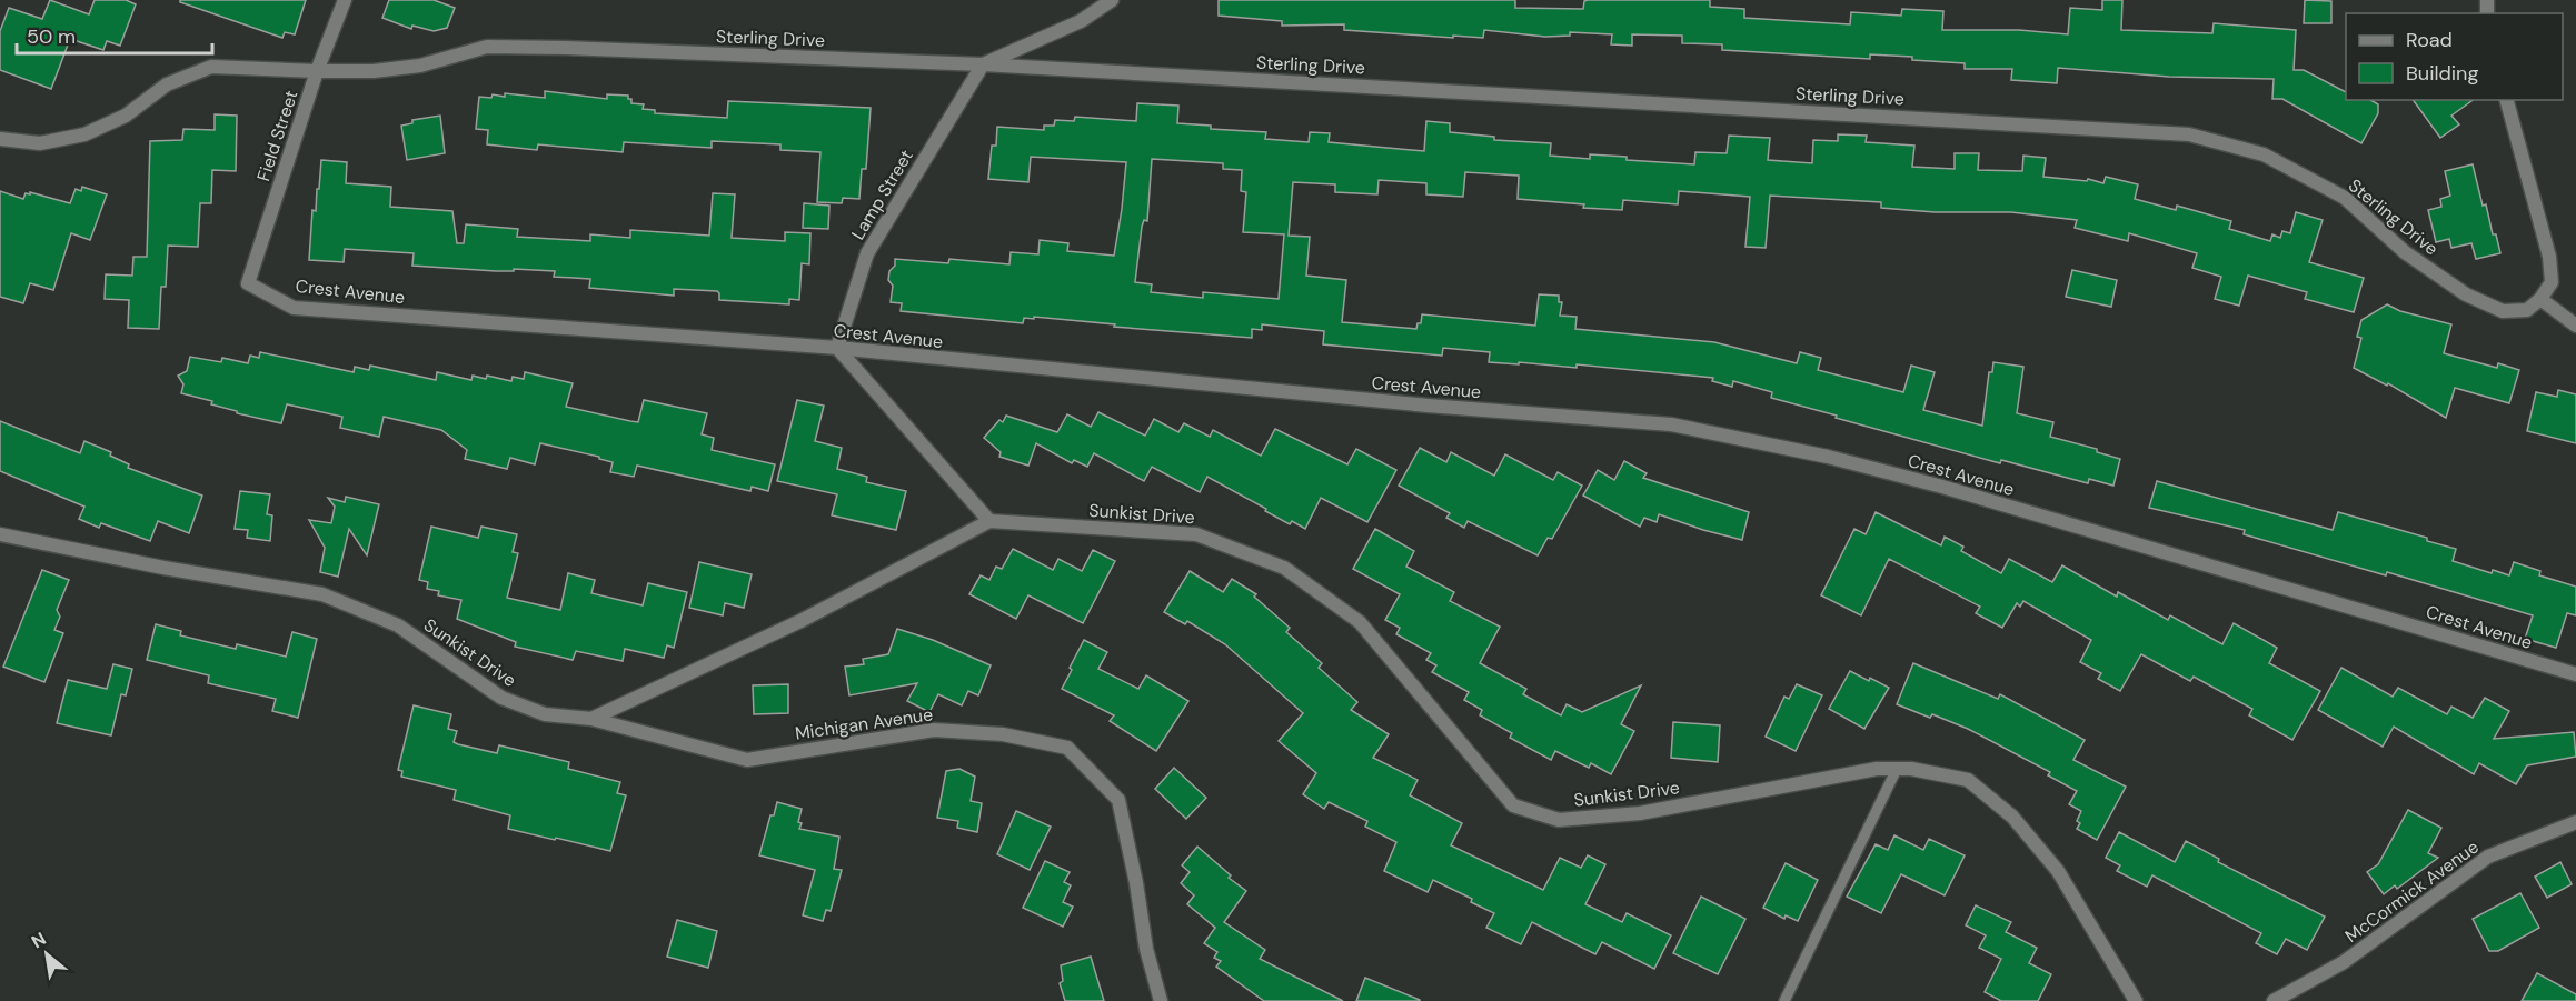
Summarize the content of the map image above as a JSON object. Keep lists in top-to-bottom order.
{
  "streets": {
    "street": [
      "Sterling Drive",
      "Field Street",
      "Lamp Street",
      "Crest Avenue",
      "Sunkist Drive",
      "Michigan Avenue",
      "McCormick Avenue"
    ]
  },
  "crossings": [
    ["Sterling Drive", "Field Street"],
    ["Sterling Drive", "Lamp Street"],
    ["Field Street", "Crest Avenue"],
    ["Lamp Street", "Crest Avenue"],
    ["Sunkist Drive", "Michigan Avenue"]
  ],
  "legend": ["Road", "Building"],
  "scale_bar": "50 m",
  "north": "top left"
}
